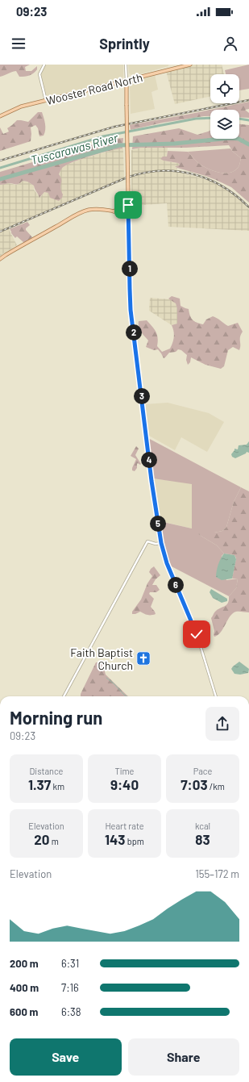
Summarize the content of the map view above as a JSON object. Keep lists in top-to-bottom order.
{
  "streets": {
    "main road": ["Wooster Road North"]
  },
  "water": ["Tuscarawas River"],
  "places": {
    "church": ["Faith Baptist Church"]
  },
  "page": {
    "status": "09:23",
    "header": "Sprintly",
    "pins": [
      "1",
      "2",
      "3",
      "4",
      "5",
      "6"
    ],
    "heading": ["Morning run", "09:23"],
    "stats": [
      ["Distance", "1.37 km"],
      ["Time", "9:40"],
      ["Pace", "7:03 /km"],
      ["Elevation", "20 m"],
      ["Heart rate", "143 bpm"],
      ["kcal", "83"]
    ],
    "chart": ["Elevation", "155–172 m"],
    "list": [
      {
        "name": "200 m",
        "note": "6:31"
      },
      {
        "name": "400 m",
        "note": "7:16"
      },
      {
        "name": "600 m",
        "note": "6:38"
      }
    ],
    "buttons": ["Save", "Share"]
  }
}
